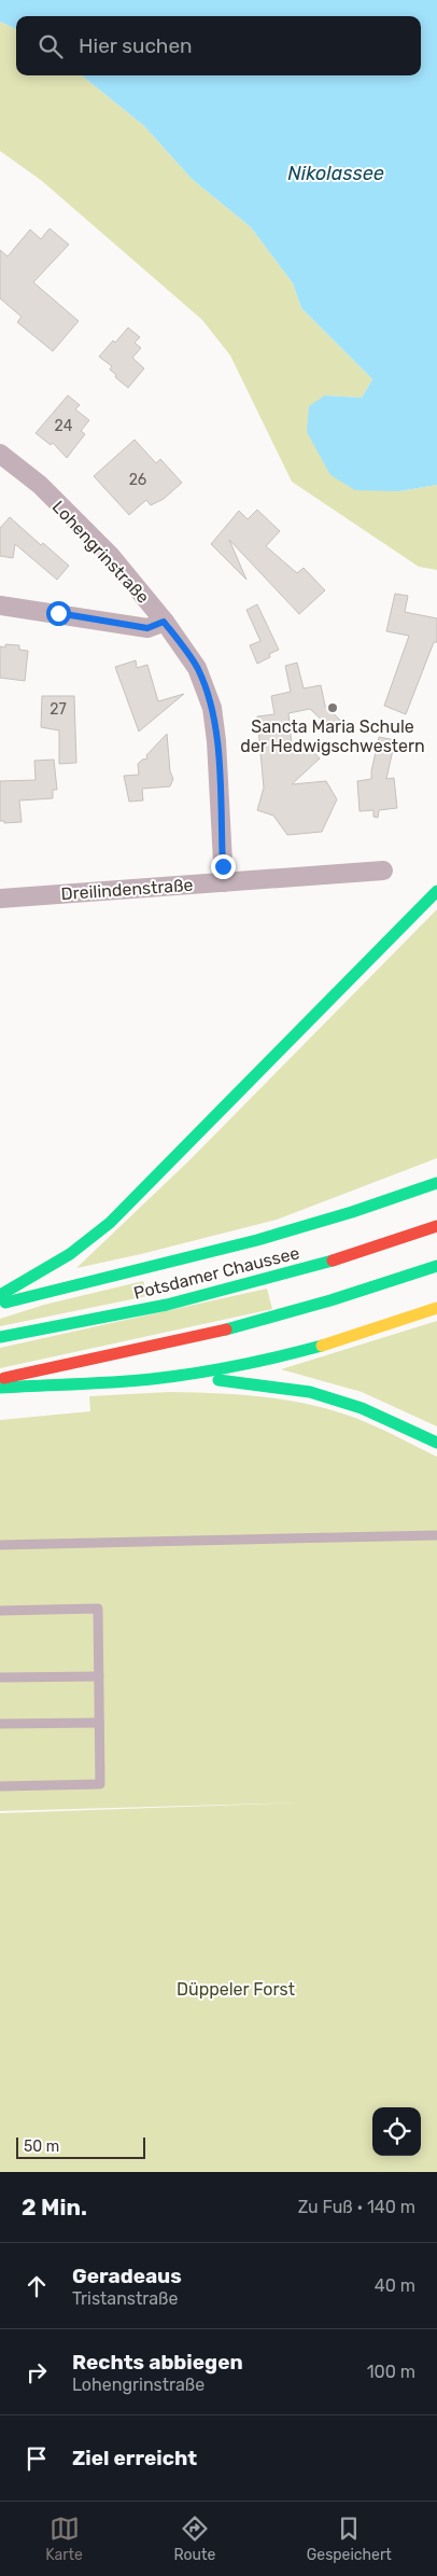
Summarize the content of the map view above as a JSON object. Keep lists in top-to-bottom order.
{
  "streets": {
    "main road": ["Potsdamer Chaussee"],
    "street": ["Lohengrinstraße", "Dreilindenstraße"]
  },
  "crossings": [
    ["Lohengrinstraße", "Dreilindenstraße"]
  ],
  "water": ["Nikolassee"],
  "parks": ["Düppeler Forst"],
  "places": ["Sancta Maria Schule der Hedwigschwestern"],
  "house_numbers": ["24", "26", "27"],
  "scale_bar": "50 m",
  "page": {
    "search": "Hier suchen",
    "scale": "50 m",
    "heading": ["2 Min.", "Zu Fuß · 140 m"],
    "list": [
      ["Geradeaus", "Tristanstraße", "40 m"],
      ["Rechts abbiegen", "Lohengrinstraße", "100 m"],
      "Ziel erreicht"
    ],
    "nav": ["Karte", "Route", "Gespeichert"]
  }
}
